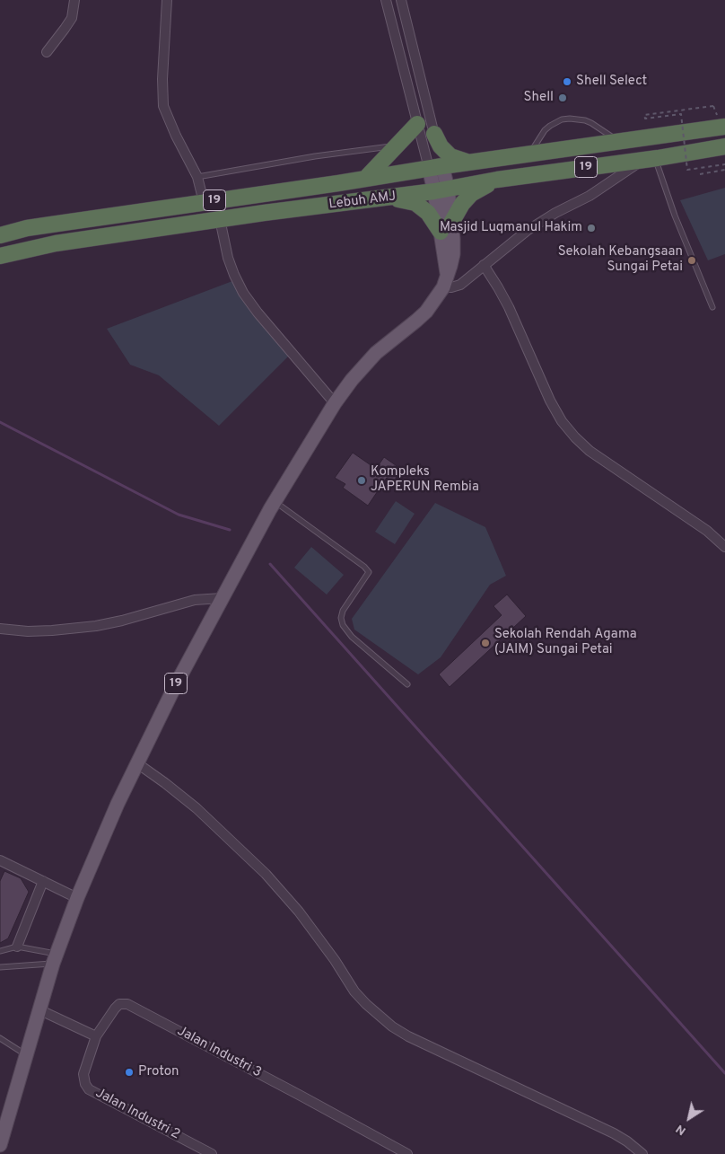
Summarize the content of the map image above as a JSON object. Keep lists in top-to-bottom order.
{
  "streets": {
    "highway": ["19", "Lebuh AMJ"],
    "street": ["Jalan Industri 3", "Jalan Industri 2"]
  },
  "crossings": [
    ["19", "Lebuh AMJ"],
    ["Jalan Industri 3", "Jalan Industri 2"]
  ],
  "places": [
    "Shell Select",
    "Shell",
    "Masjid Luqmanul Hakim",
    "Sekolah Kebangsaan Sungai Petai",
    "Kompleks JAPERUN Rembia",
    "Sekolah Rendah Agama (JAIM) Sungai Petai",
    "Proton"
  ],
  "north": "bottom left"
}
